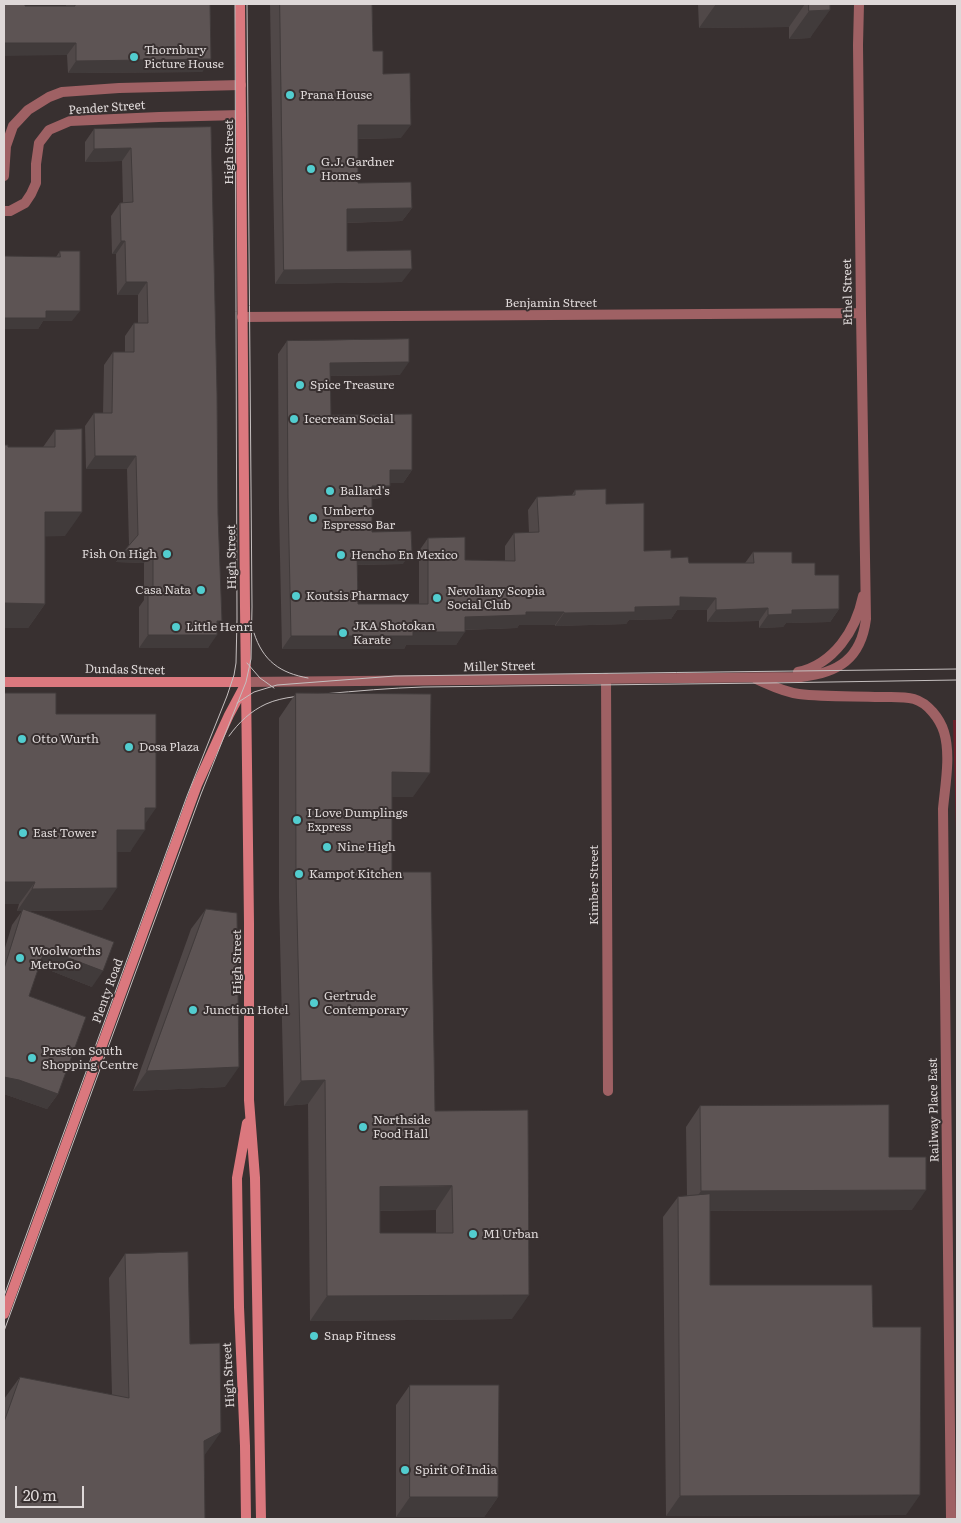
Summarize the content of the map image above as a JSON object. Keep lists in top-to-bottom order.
{
  "streets": {
    "main road": ["High Street", "Dundas Street", "Plenty Road"],
    "street": [
      "Pender Street",
      "Ethel Street",
      "Benjamin Street",
      "Miller Street",
      "Kimber Street",
      "Railway Place East"
    ]
  },
  "crossings": [
    ["Pender Street", "High Street"],
    ["High Street", "Benjamin Street"],
    ["High Street", "Miller Street"],
    ["High Street", "Dundas Street"],
    ["High Street", "Plenty Road"],
    ["Ethel Street", "Benjamin Street"],
    ["Ethel Street", "Miller Street"],
    ["Miller Street", "Dundas Street"],
    ["Miller Street", "Kimber Street"],
    ["Miller Street", "Plenty Road"],
    ["Miller Street", "Railway Place East"],
    ["Dundas Street", "Plenty Road"]
  ],
  "places": [
    "Thornbury Picture House",
    "Prana House",
    "G.J. Gardner Homes",
    "Spice Treasure",
    "Icecream Social",
    "Ballard's",
    "Umberto Espresso Bar",
    "Fish On High",
    "Hencho En Mexico",
    "Casa Nata",
    "Koutsis Pharmacy",
    "Nevoliany Scopia Social Club",
    "Little Henri",
    "JKA Shotokan Karate",
    "Otto Wurth",
    "Dosa Plaza",
    "I Love Dumplings Express",
    "East Tower",
    "Nine High",
    "Kampot Kitchen",
    "Woolworths MetroGo",
    "Gertrude Contemporary",
    "Junction Hotel",
    "Preston South Shopping Centre",
    "Northside Food Hall",
    "M1 Urban",
    "Snap Fitness",
    "Spirit Of India"
  ],
  "scale_bar": "20 m"
}
